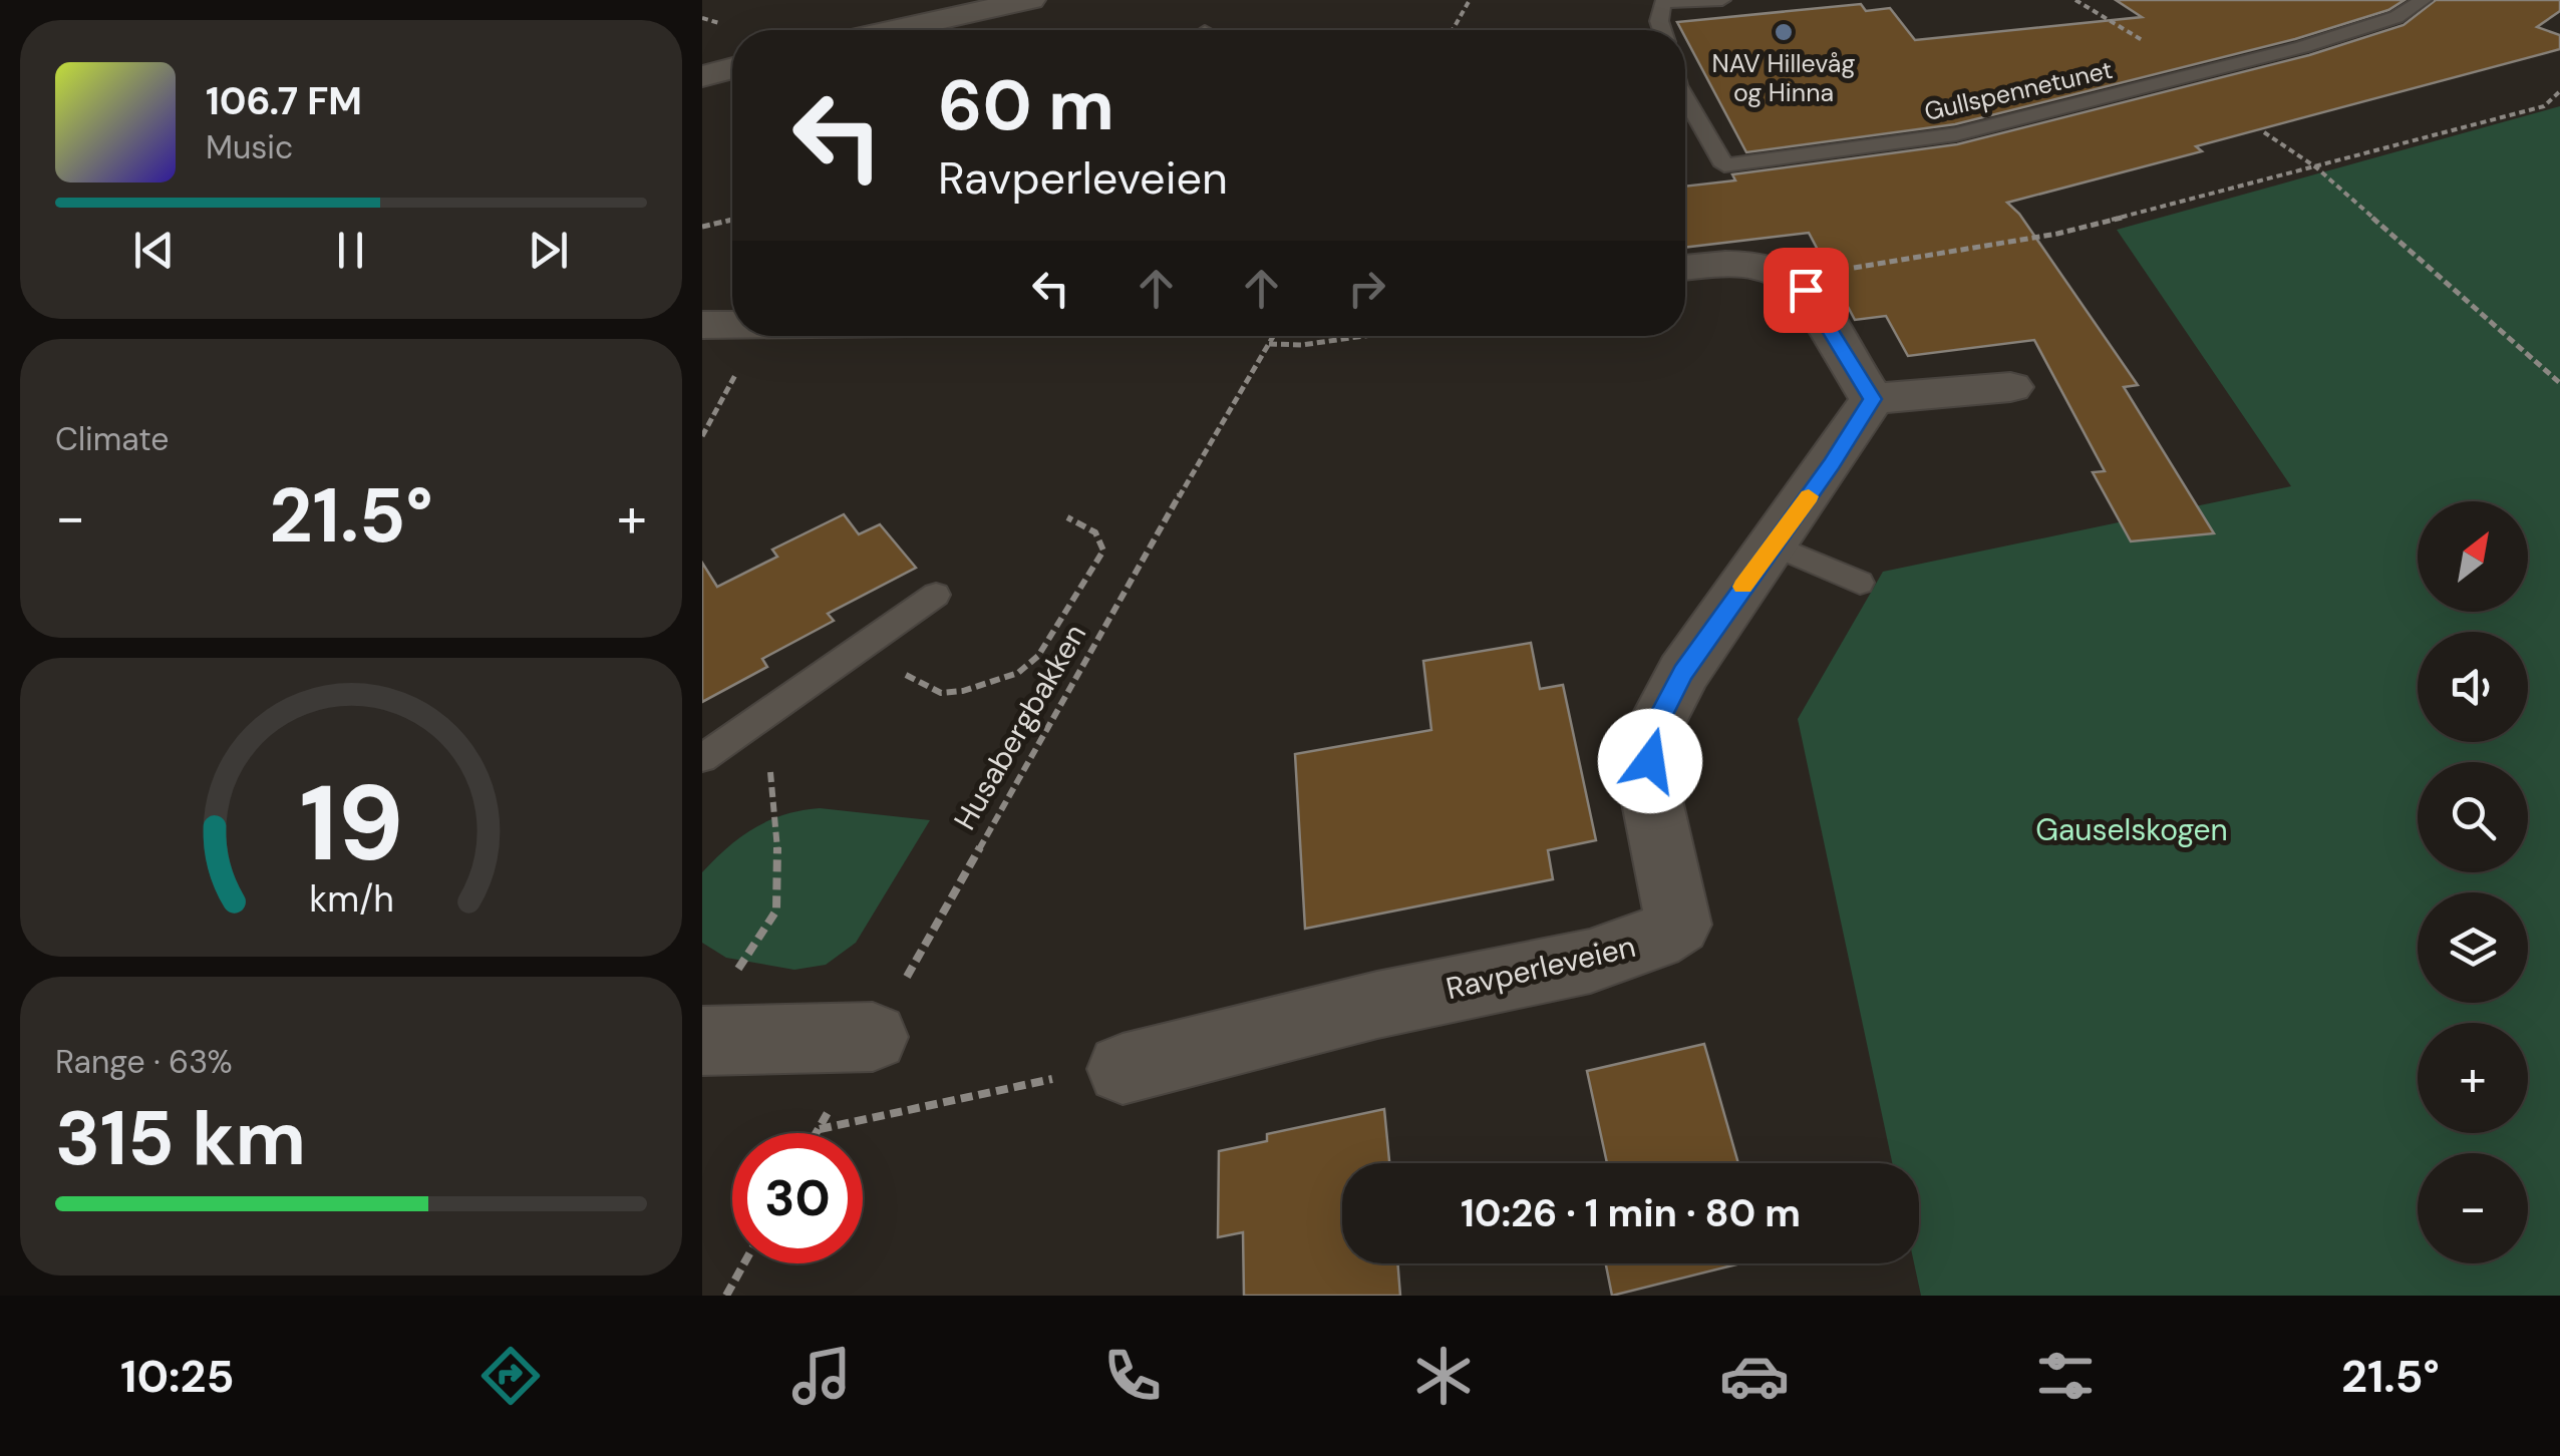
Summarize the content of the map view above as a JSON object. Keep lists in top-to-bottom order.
{
  "streets": {
    "street": ["Ravperleveien"],
    "lane": ["Gullspennetunet"],
    "path": ["Husabergbakken"]
  },
  "parks": ["Gauselskogen"],
  "places": ["NAV Hillevåg og Hinna"],
  "north": "top right",
  "page": {
    "turn": ["60 m", "Ravperleveien"],
    "song": ["106.7 FM", "Music"],
    "tile": [
      "Climate",
      ["Range · 63%", "315 km"]
    ],
    "heat": ["−", "21.5°", "+"],
    "map_buttons": ["+", "−"],
    "limit": "30",
    "trip": "10:26 · 1 min · 80 m",
    "tabs": ["10:25", "21.5°"],
    "gauge": ["19", "km/h"]
  }
}
